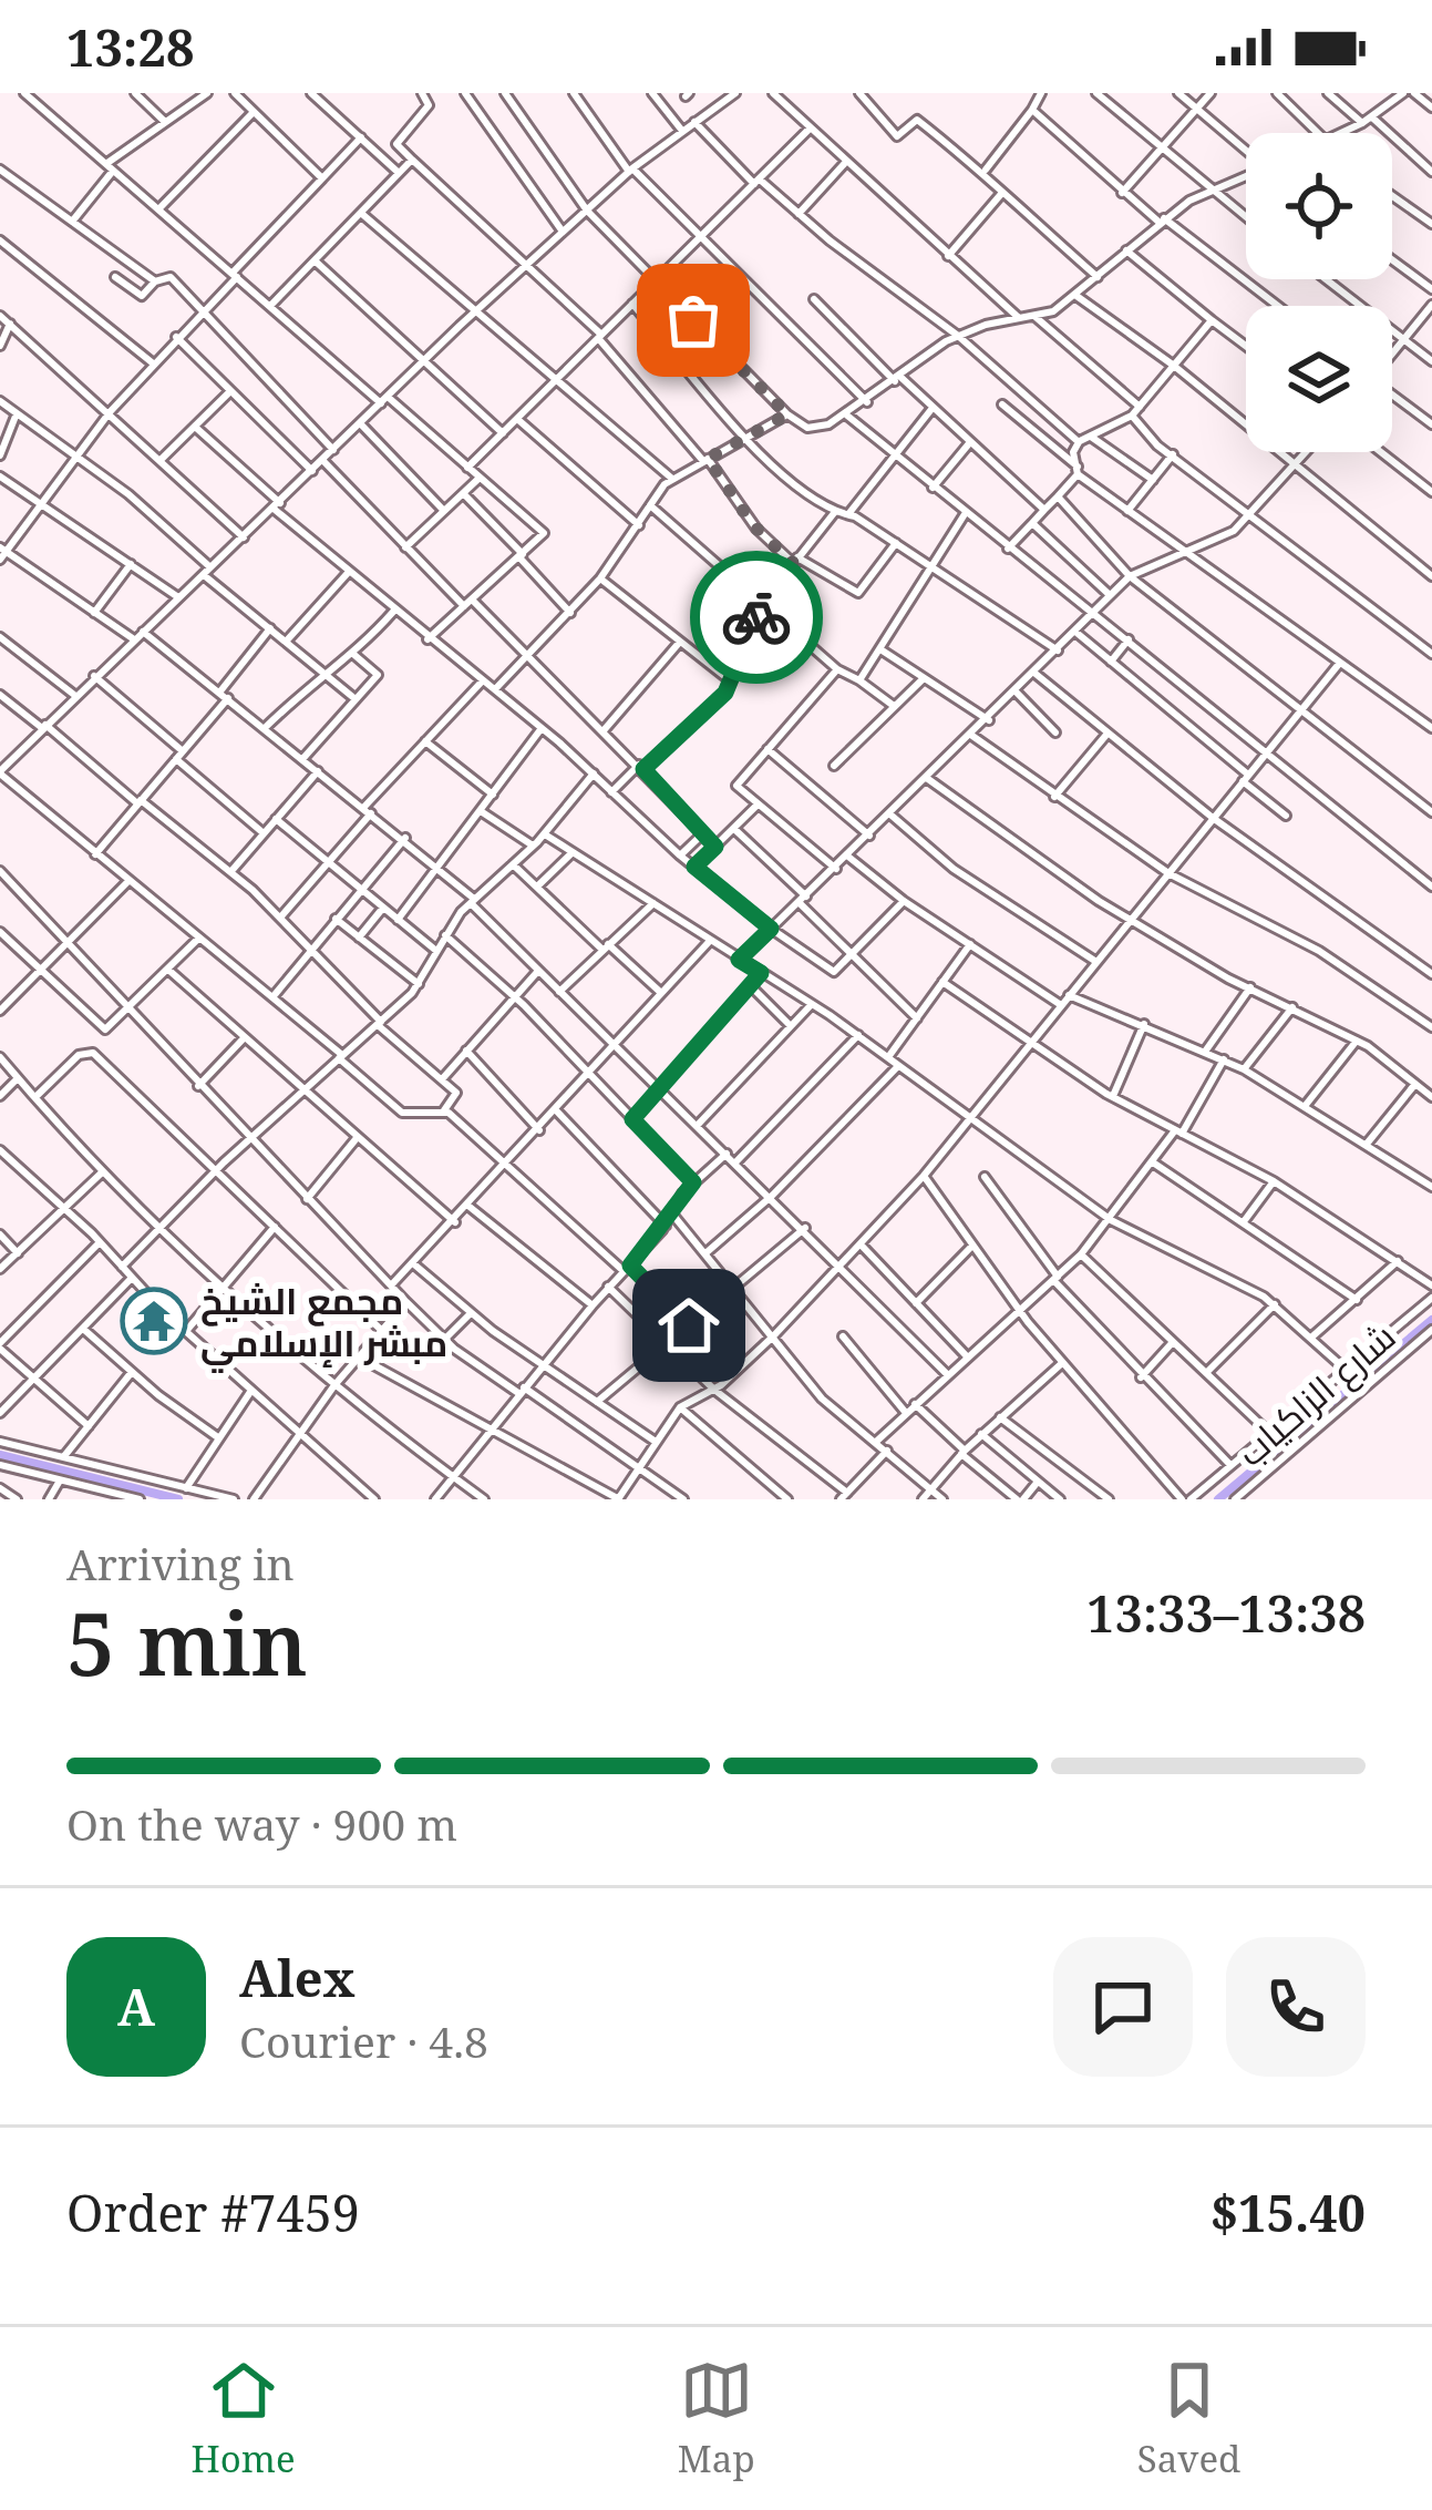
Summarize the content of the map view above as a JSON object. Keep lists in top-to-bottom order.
{
  "streets": {
    "street": ["شارع الزاكياب"]
  },
  "places": {
    "temple": ["مجمع الشيخ مبشر الإسلامي"]
  },
  "page": {
    "status": "13:28",
    "heading": ["5 min", "Arriving in", "13:33–13:38"],
    "panel": [
      "Alex",
      "Courier · 4.8",
      "Order #7459",
      "$15.40"
    ],
    "bar": "On the way · 900 m",
    "round": "A",
    "tabs": ["Home", "Map", "Saved"]
  }
}
